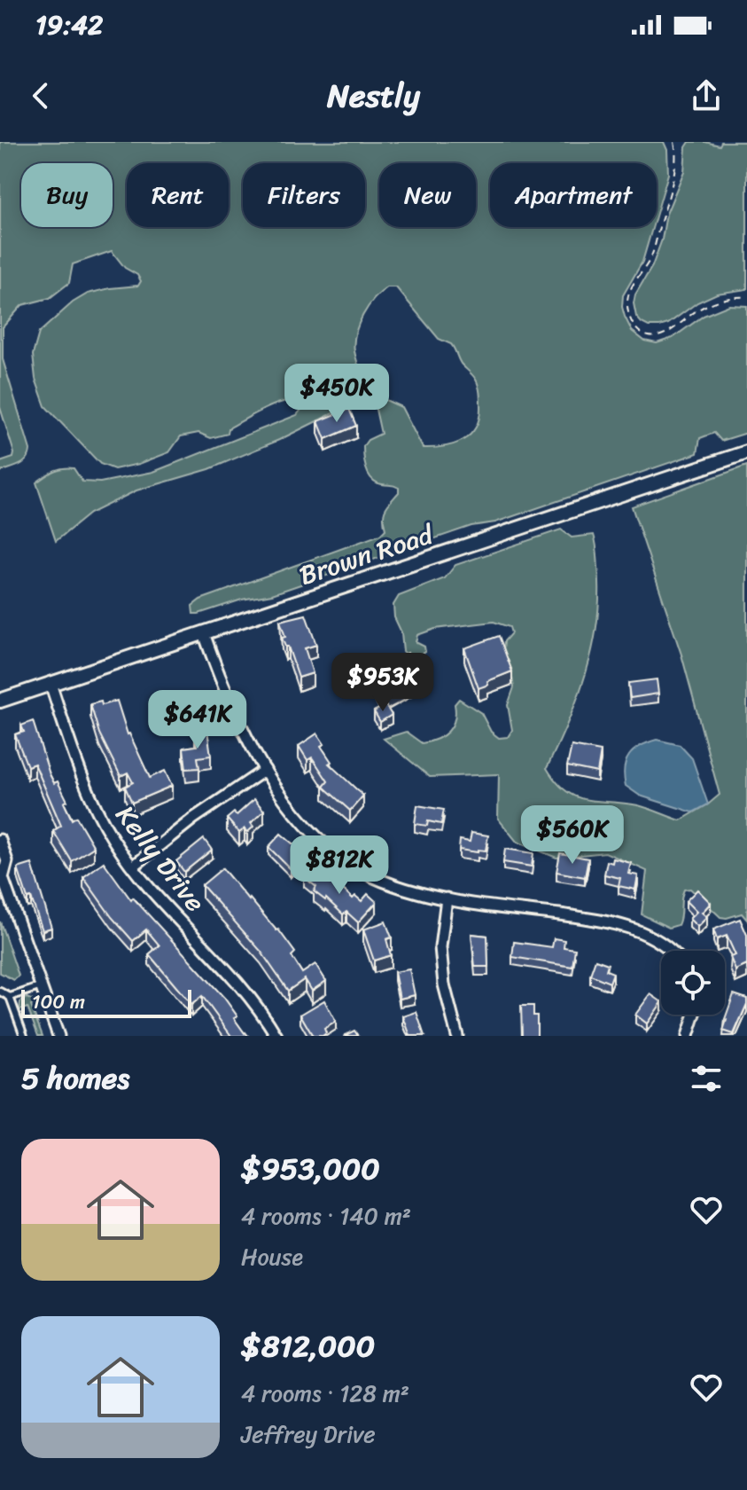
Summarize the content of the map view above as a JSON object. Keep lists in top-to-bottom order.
{
  "streets": {
    "street": ["Brown Road", "Kelly Drive"]
  },
  "crossings": [
    ["Brown Road", "Kelly Drive"]
  ],
  "scale_bar": "100 m",
  "page": {
    "status": "19:42",
    "header": "Nestly",
    "chip": [
      "Buy",
      "Rent",
      "Filters",
      "New",
      "Apartment"
    ],
    "price": [
      "$450K",
      "$953K",
      "$641K",
      "$560K",
      "$812K"
    ],
    "scale": "100 m",
    "heading": "5 homes",
    "list": [
      {
        "name": "$953,000",
        "note": "4 rooms · 140 m² · House"
      },
      {
        "name": "$812,000",
        "note": "4 rooms · 128 m² · Jeffrey Drive"
      }
    ]
  }
}
